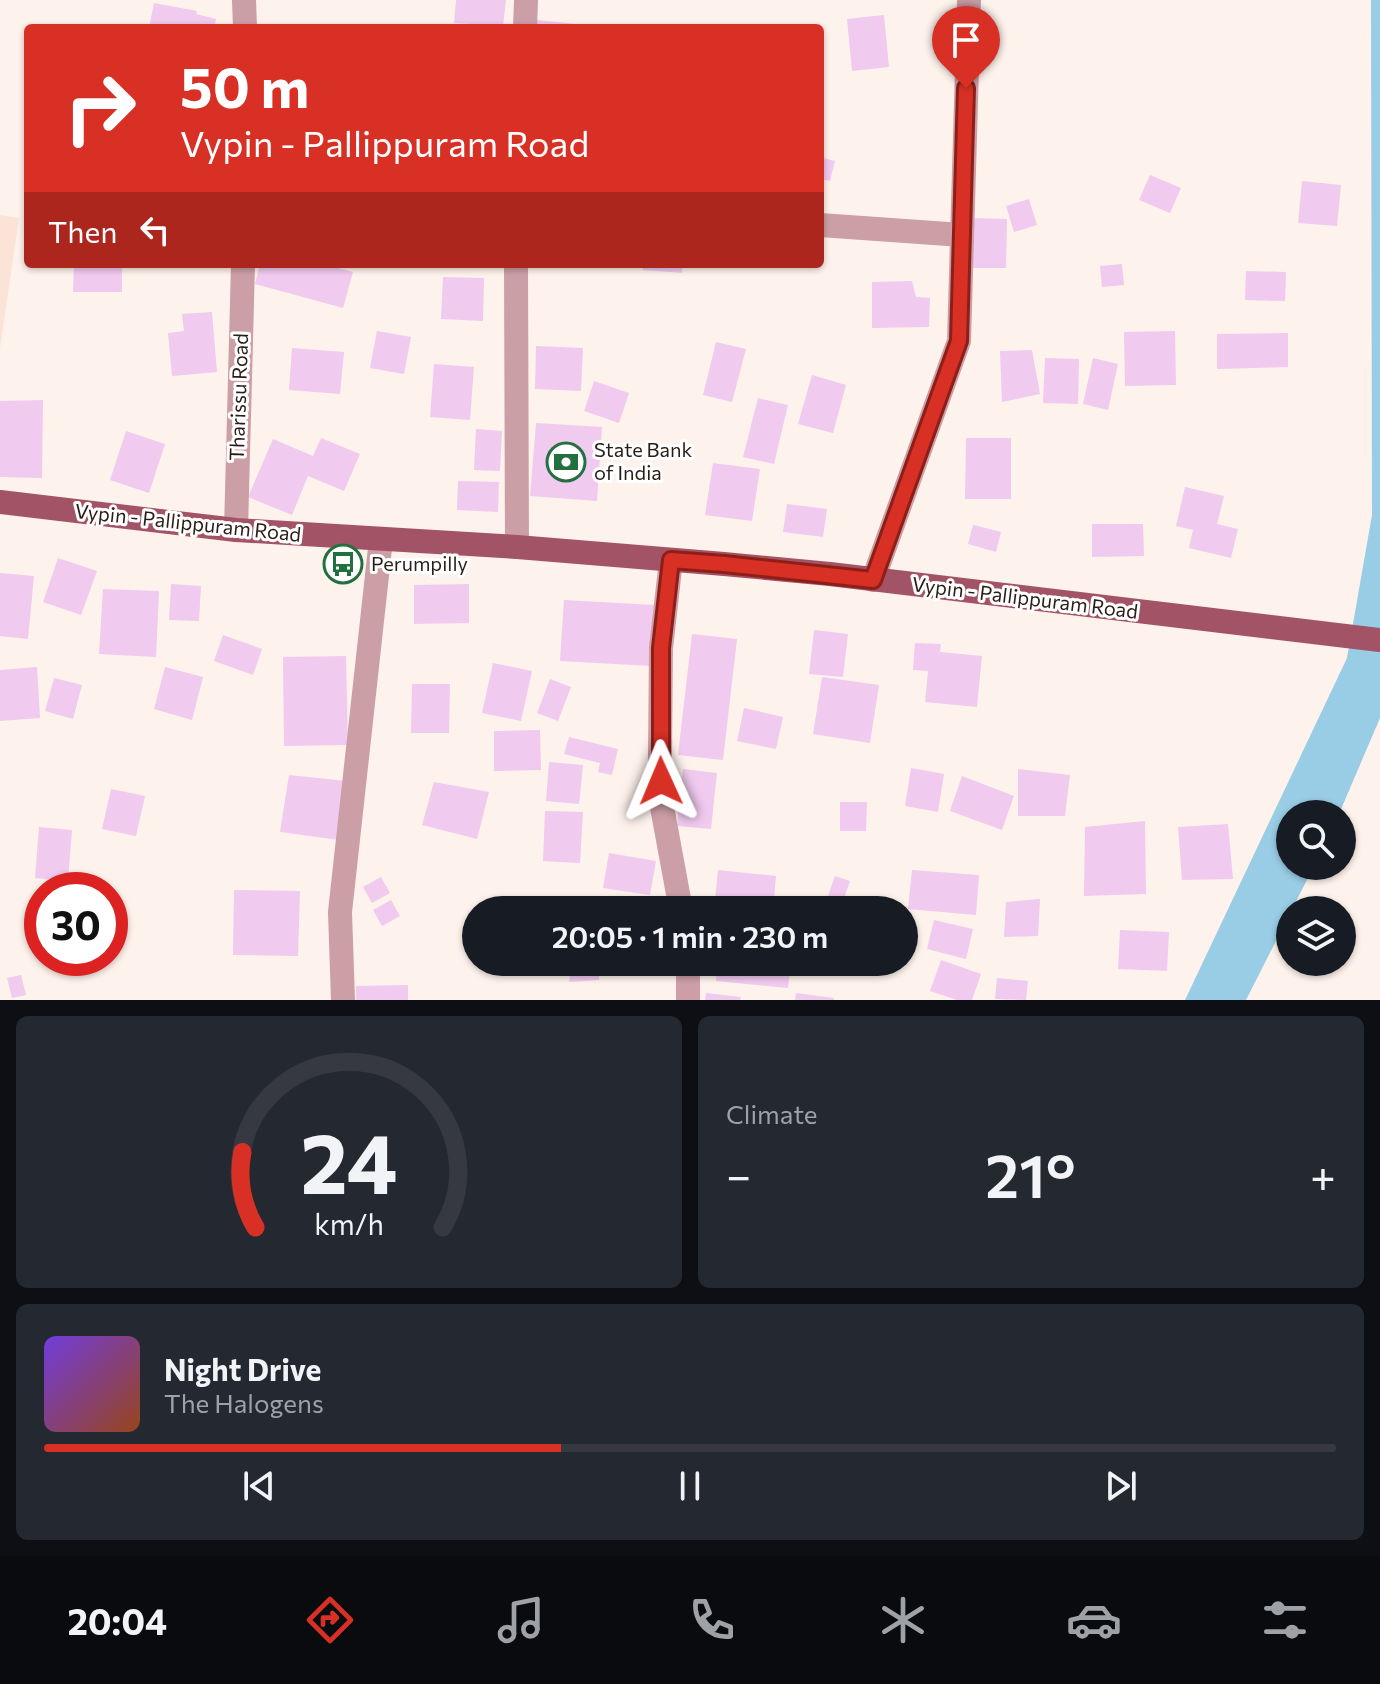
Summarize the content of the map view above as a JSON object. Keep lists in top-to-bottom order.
{
  "streets": {
    "main road": ["Vypin - Pallippuram Road"],
    "street": ["Tharissu Road"]
  },
  "crossings": [
    ["Tharissu Road", "Vypin - Pallippuram Road"]
  ],
  "places": {
    "bank": ["State Bank of India"],
    "bus stop": ["Perumpilly"]
  },
  "page": {
    "turn": ["50 m", "Vypin - Pallippuram Road"],
    "then": "Then",
    "limit": "30",
    "trip": "20:05 · 1 min · 230 m",
    "tile": "Climate",
    "heat": ["−", "21°", "+"],
    "song": ["Night Drive", "The Halogens"],
    "tabs": "20:04",
    "gauge": ["24", "km/h"]
  }
}
